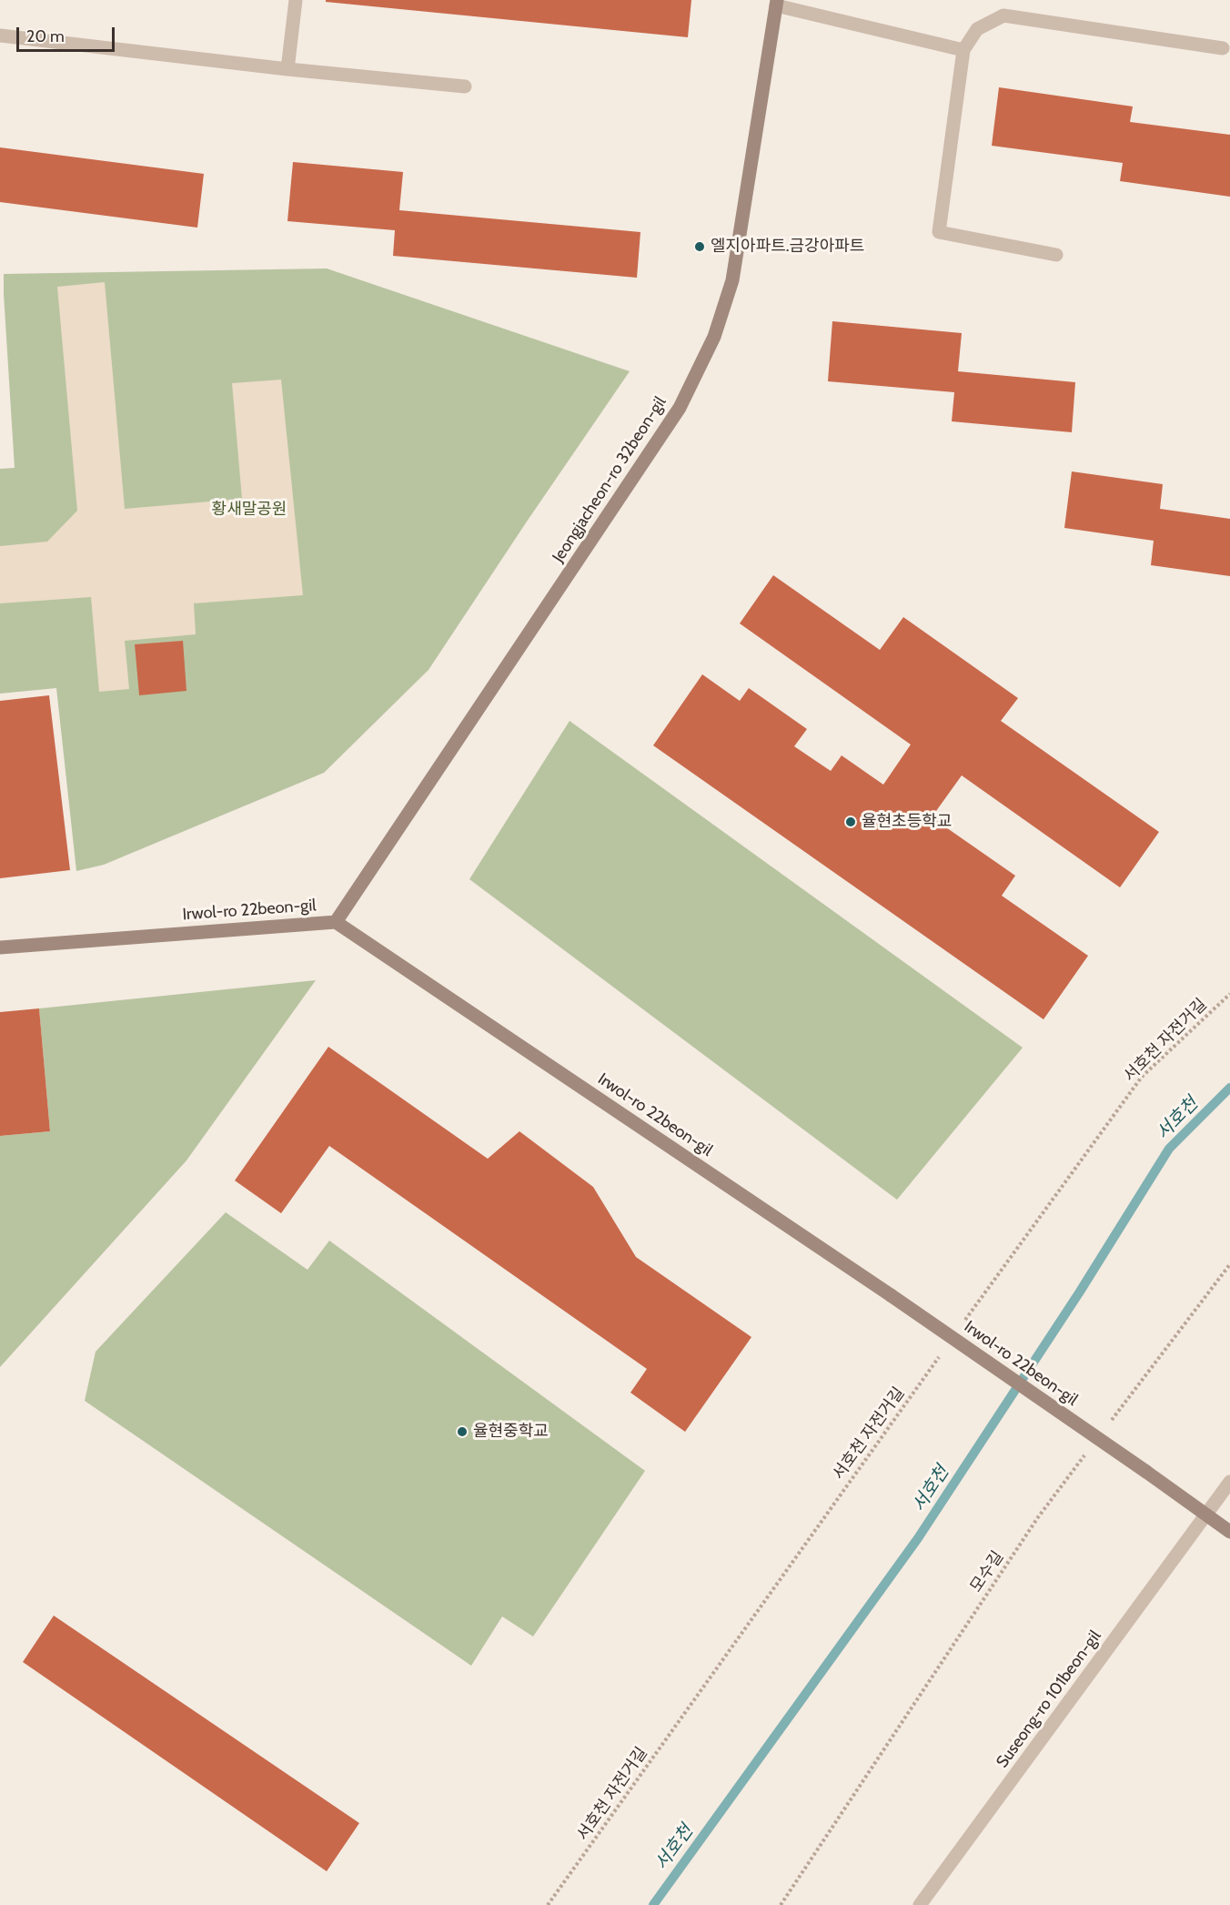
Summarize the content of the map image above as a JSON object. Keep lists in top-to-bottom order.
{
  "streets": {
    "street": ["Jeongjacheon-ro 32beon-gil", "Irwol-ro 22beon-gil", "Suseong-ro 101beon-gil"],
    "path": ["서호천 자전거길", "모수길"]
  },
  "crossings": [
    ["Jeongjacheon-ro 32beon-gil", "Irwol-ro 22beon-gil"],
    ["Irwol-ro 22beon-gil", "Suseong-ro 101beon-gil"]
  ],
  "water": ["서호천"],
  "parks": ["황새말공원"],
  "places": ["엘지아파트.금강아파트", "율현초등학교", "율현중학교"],
  "scale_bar": "20 m"
}
